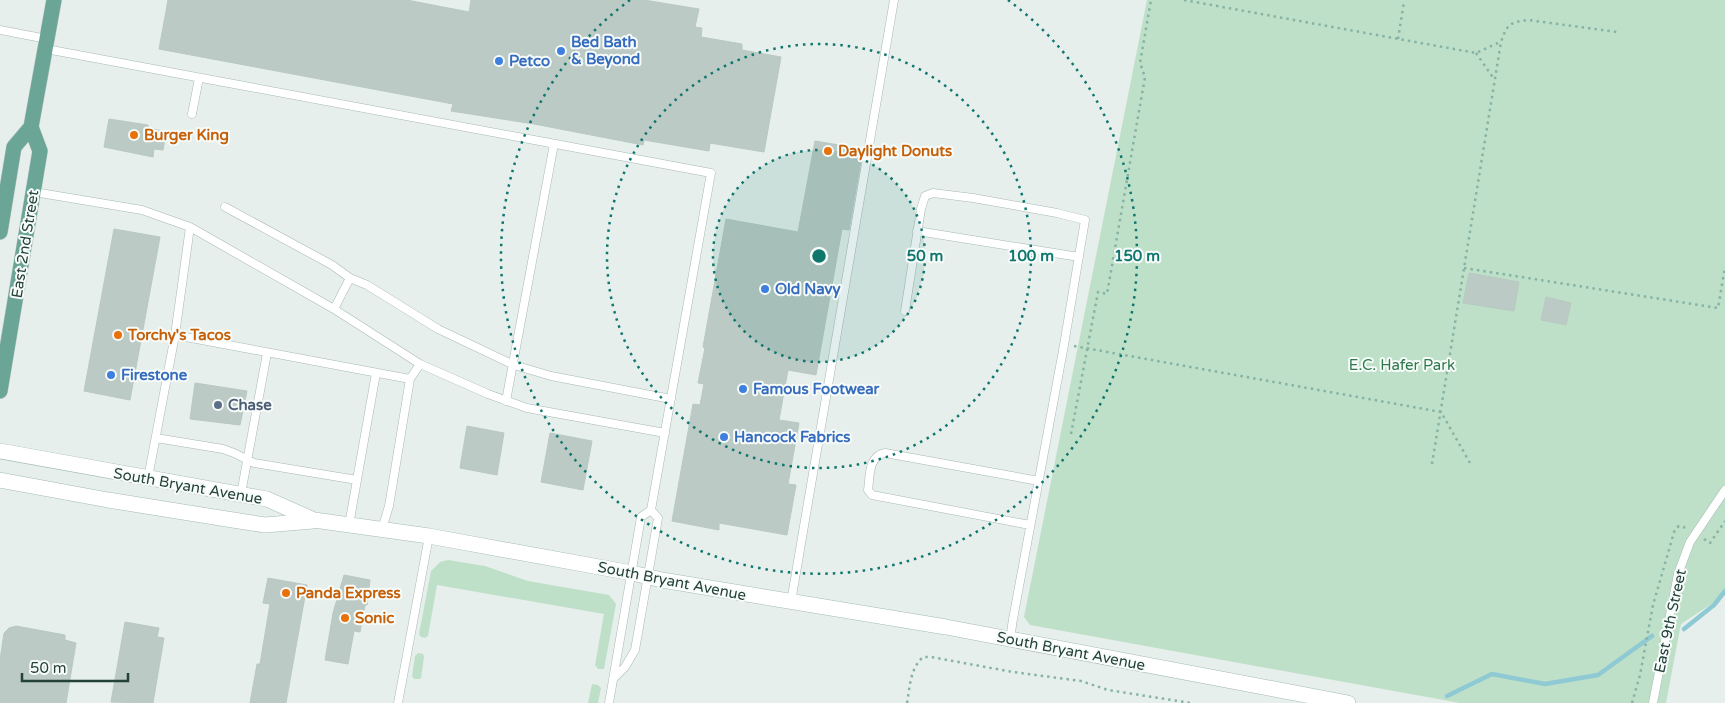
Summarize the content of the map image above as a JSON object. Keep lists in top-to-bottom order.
{
  "streets": {
    "main road": ["East 2nd Street", "South Bryant Avenue"],
    "lane": ["East 9th Street"]
  },
  "parks": ["E.C. Hafer Park"],
  "places": [
    "Bed Bath & Beyond",
    "Petco",
    "Burger King",
    "Daylight Donuts",
    "Old Navy",
    "Torchy's Tacos",
    "Firestone",
    "Famous Footwear",
    "Chase",
    "Hancock Fabrics",
    "Panda Express",
    "Sonic"
  ],
  "scale_bar": "50 m",
  "rings": ["50 m", "100 m", "150 m"]
}
